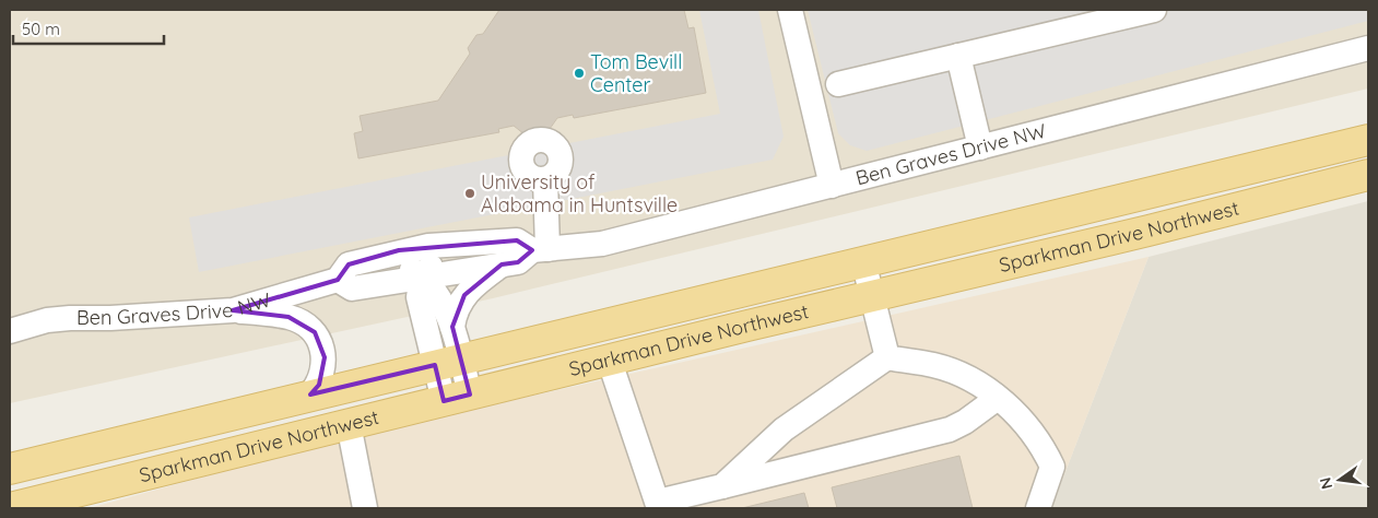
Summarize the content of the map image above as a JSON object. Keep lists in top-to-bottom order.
{
  "streets": {
    "main road": ["Sparkman Drive Northwest"],
    "street": ["Ben Graves Drive NW"]
  },
  "places": ["Tom Bevill Center", "University of Alabama in Huntsville"],
  "scale_bar": "50 m",
  "north": "left"
}
